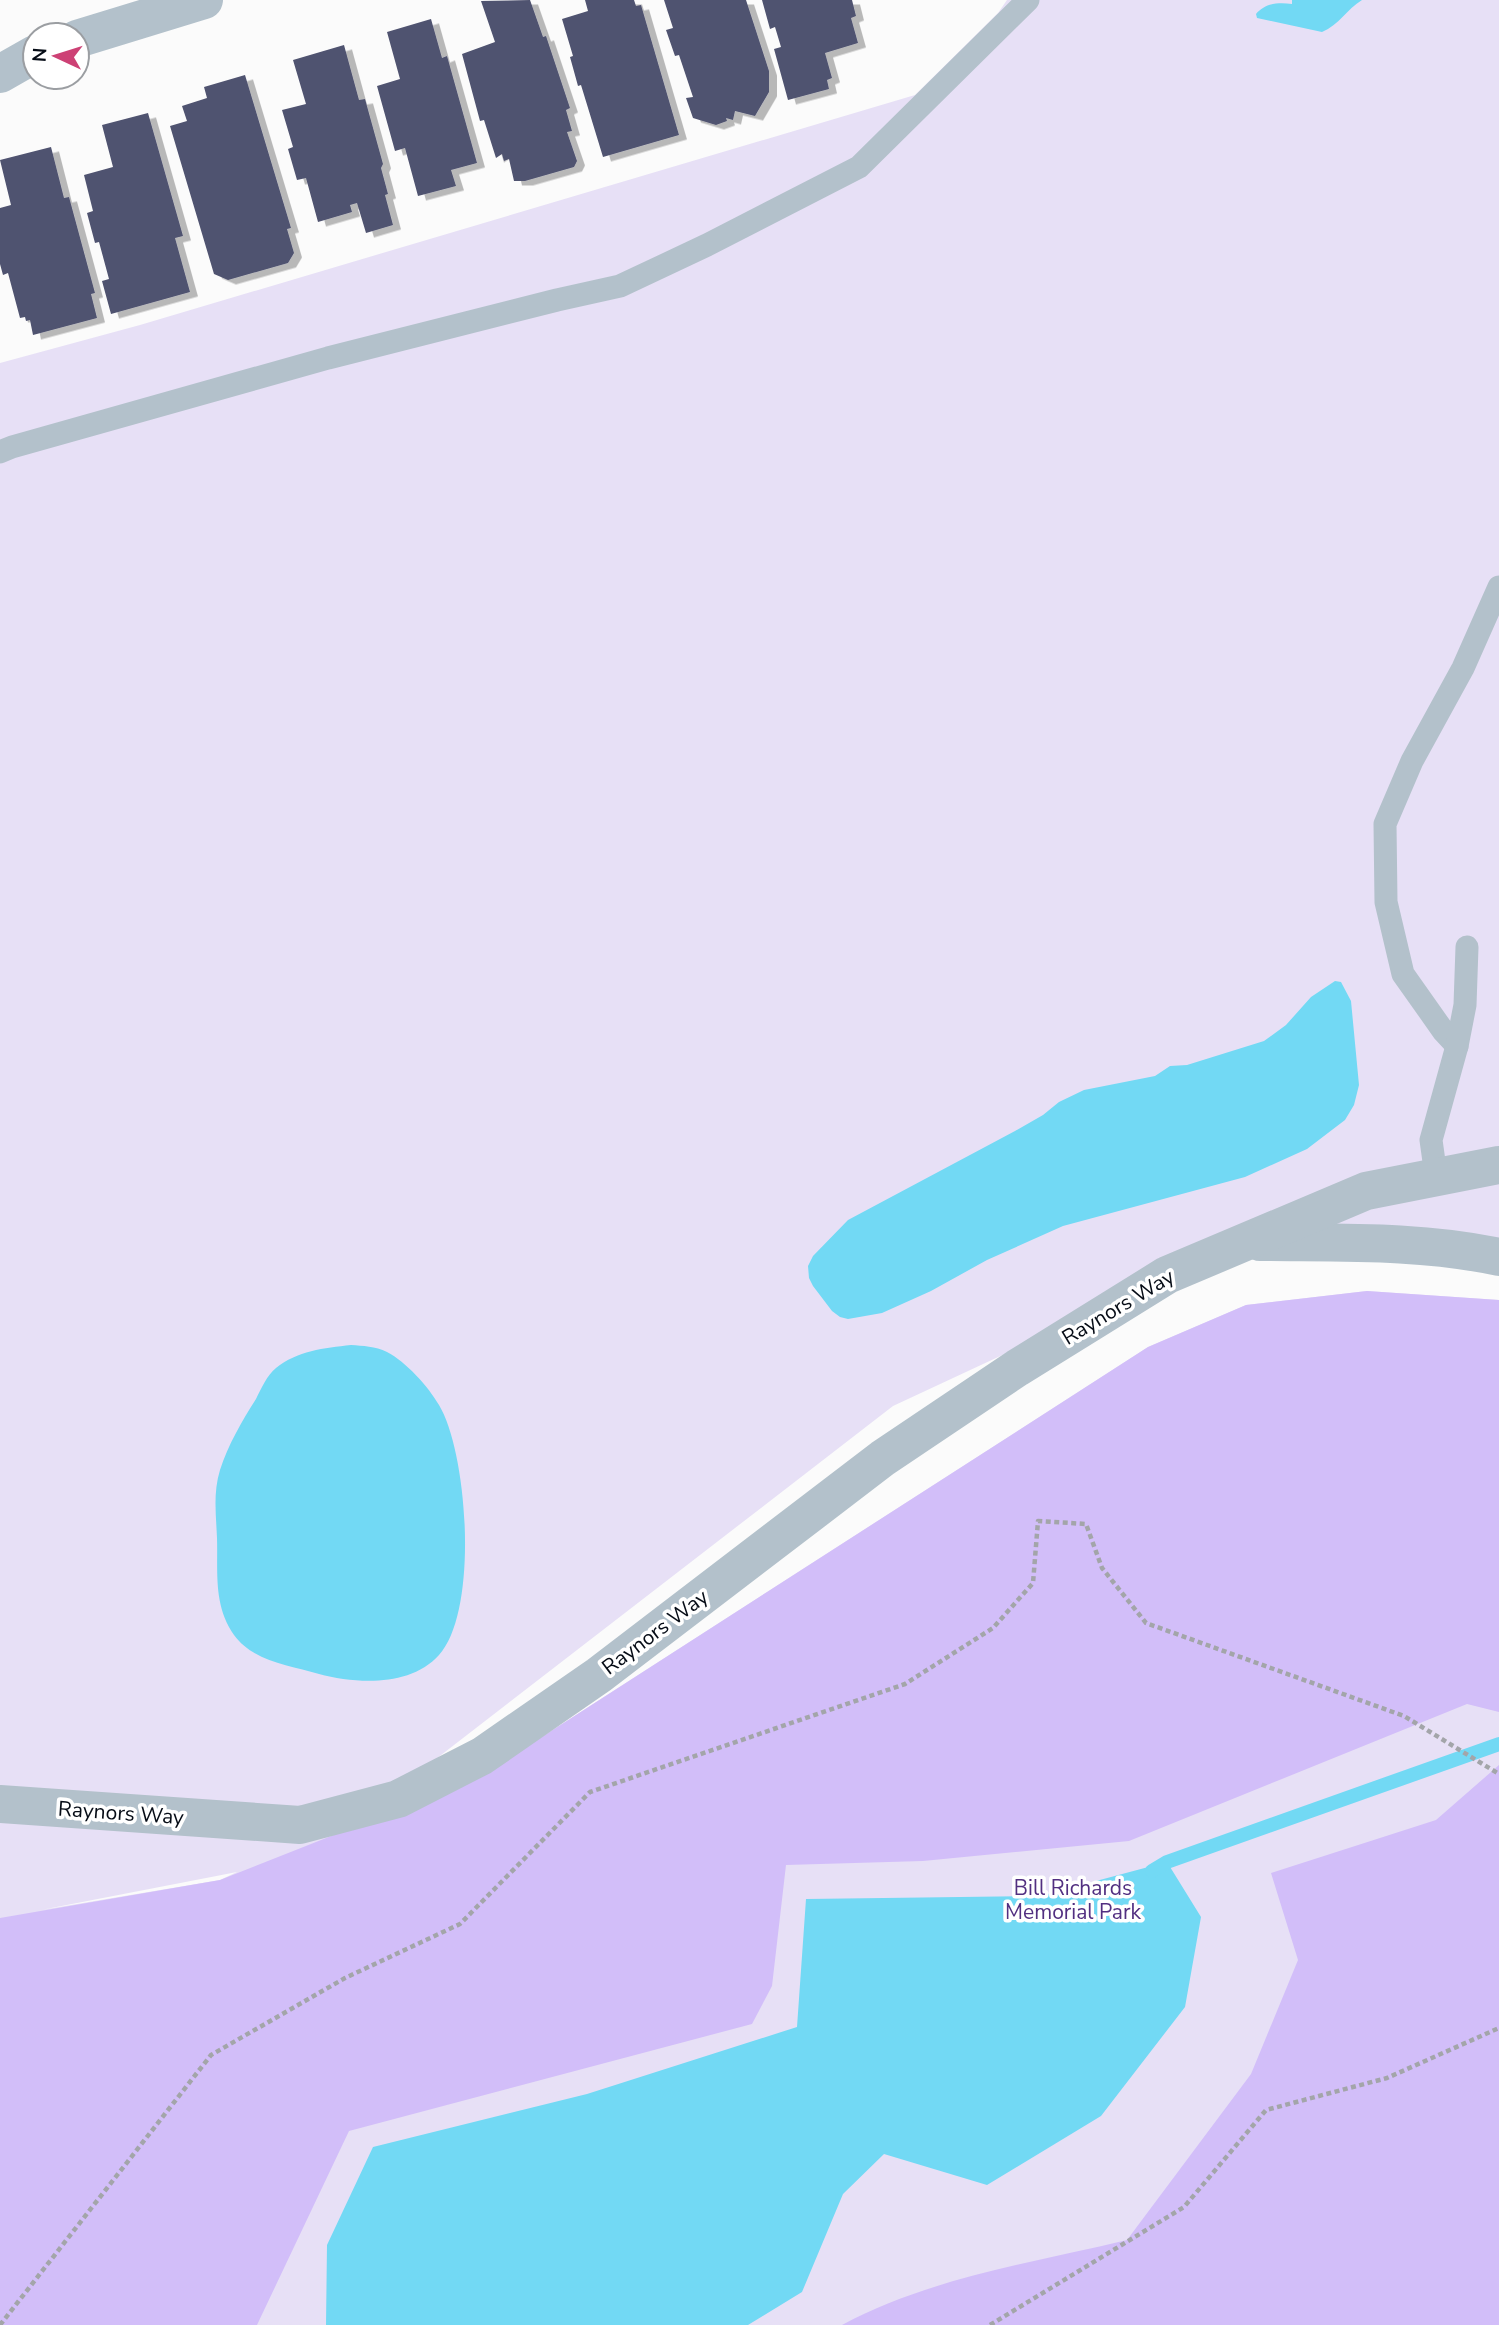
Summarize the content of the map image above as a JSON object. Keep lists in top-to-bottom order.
{
  "streets": {
    "street": ["Raynors Way"]
  },
  "parks": ["Bill Richards Memorial Park"],
  "north": "left"
}
